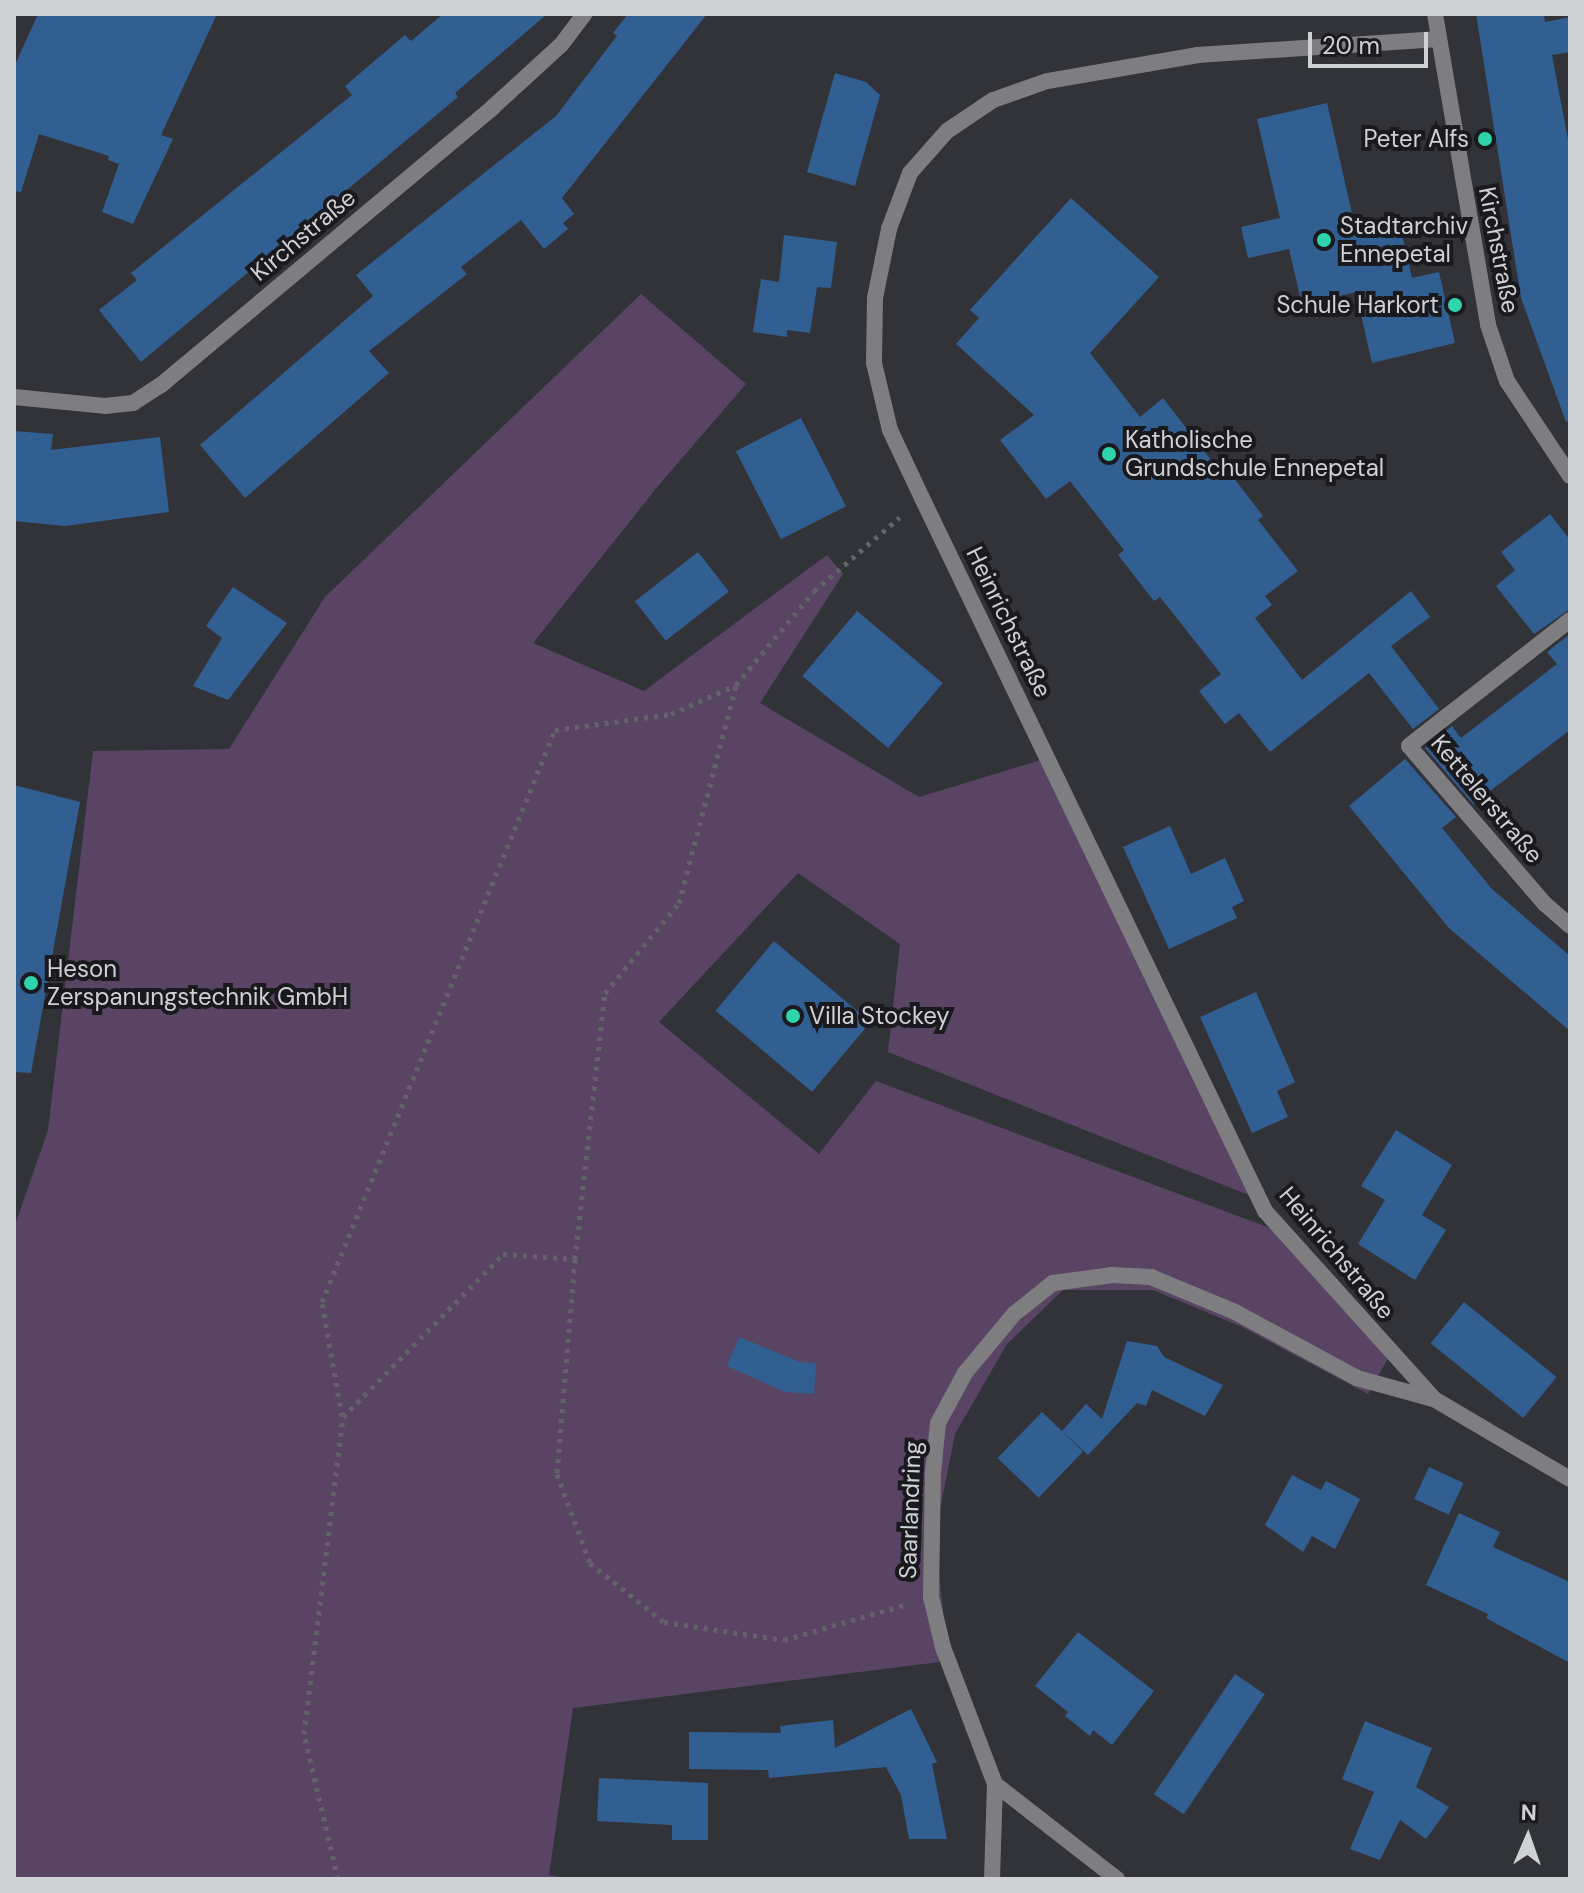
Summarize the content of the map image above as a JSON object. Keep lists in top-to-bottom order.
{
  "streets": {
    "street": [
      "Kirchstraße",
      "Heinrichstraße",
      "Kettelerstraße",
      "Saarlandring"
    ]
  },
  "crossings": [
    ["Kirchstraße", "Heinrichstraße"],
    ["Heinrichstraße", "Saarlandring"]
  ],
  "places": [
    "Peter Alfs",
    "Stadtarchiv Ennepetal",
    "Schule Harkort",
    "Katholische Grundschule Ennepetal",
    "Heson Zerspanungstechnik GmbH",
    "Villa Stockey"
  ],
  "scale_bar": "20 m",
  "north": "top"
}
